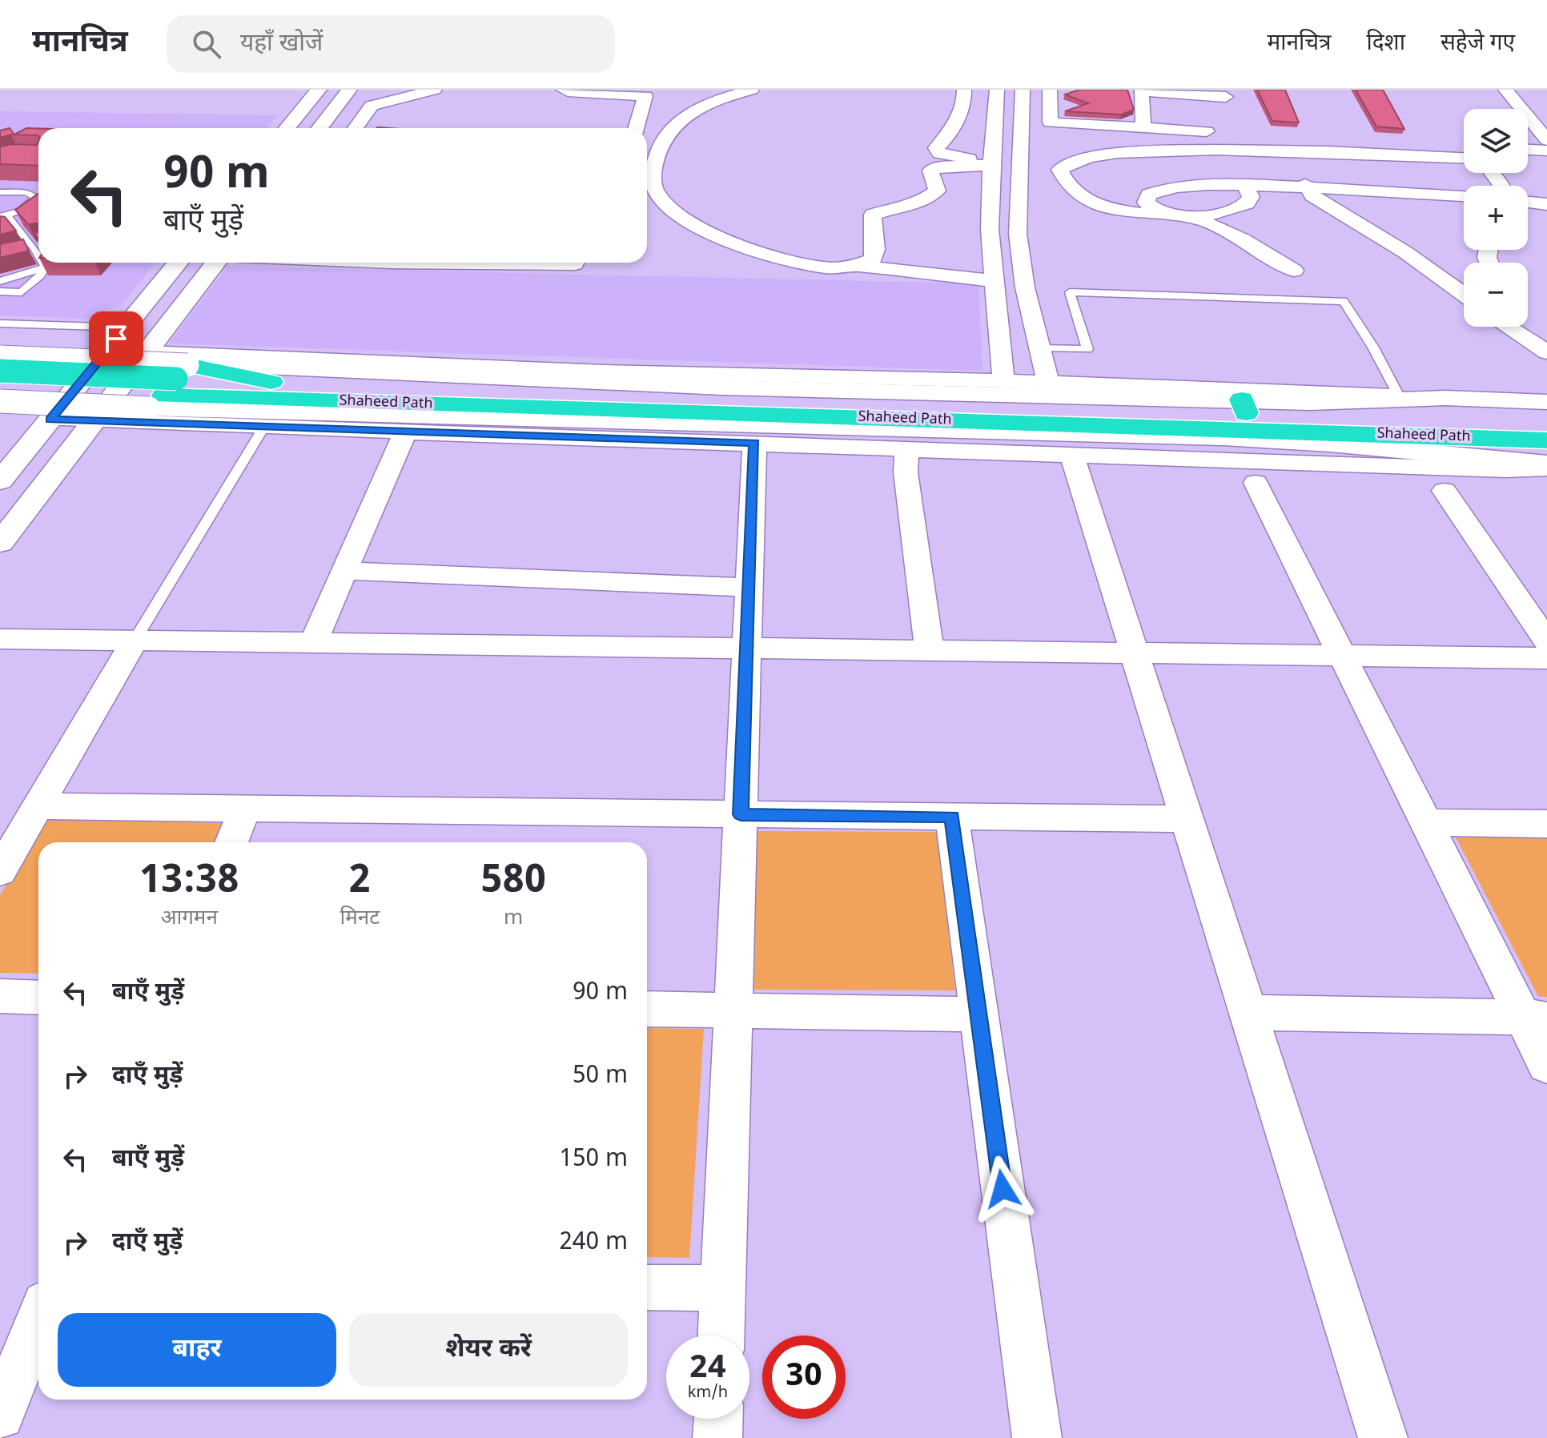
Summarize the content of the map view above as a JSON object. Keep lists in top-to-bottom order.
{
  "streets": {
    "highway": ["Shaheed Path"]
  },
  "page": {
    "header": "मानचित्र",
    "search": "यहाँ खोजें",
    "nav": ["मानचित्र", "दिशा", "सहेजे गए"],
    "map_buttons": ["+", "−"],
    "turn": ["90 m", "बाएँ मुड़ें"],
    "eta": [
      "13:38",
      "आगमन",
      "2",
      "मिनट",
      "580",
      "m"
    ],
    "list": [
      {
        "name": "बाएँ मुड़ें",
        "value": "90 m"
      },
      {
        "name": "दाएँ मुड़ें",
        "value": "50 m"
      },
      {
        "name": "बाएँ मुड़ें",
        "value": "150 m"
      },
      {
        "name": "दाएँ मुड़ें",
        "value": "240 m"
      }
    ],
    "buttons": ["बाहर", "शेयर करें"],
    "speed": "24 km/h",
    "limit": "30"
  }
}
